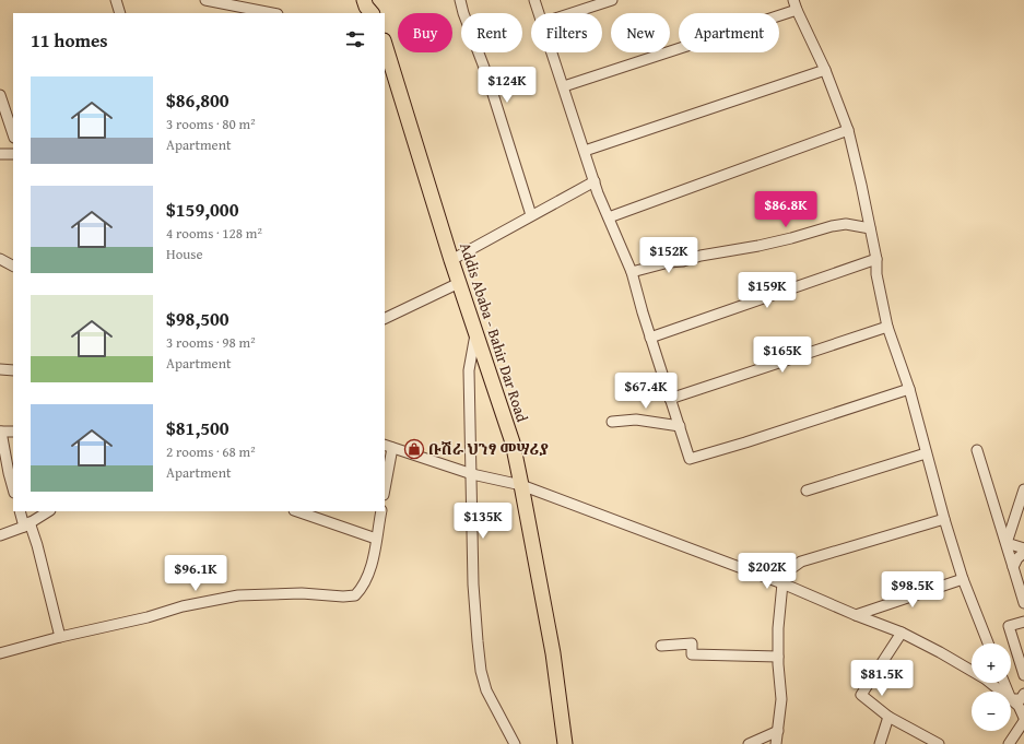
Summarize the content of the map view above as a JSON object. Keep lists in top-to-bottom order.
{
  "streets": {
    "highway": ["Addis Ababa - Bahir Dar Road"]
  },
  "places": {
    "shop": ["ቡሽራ ህንፃ መሣሪያ"]
  },
  "page": {
    "chip": [
      "Buy",
      "Rent",
      "Filters",
      "New",
      "Apartment"
    ],
    "heading": "11 homes",
    "list": [
      {
        "name": "$86,800",
        "note": "3 rooms · 80 m² · Apartment"
      },
      {
        "name": "$159,000",
        "note": "4 rooms · 128 m² · House"
      },
      {
        "name": "$98,500",
        "note": "3 rooms · 98 m² · Apartment"
      },
      {
        "name": "$81,500",
        "note": "2 rooms · 68 m² · Apartment"
      }
    ],
    "price": [
      "$124K",
      "$86.8K",
      "$152K",
      "$159K",
      "$165K",
      "$67.4K",
      "$135K",
      "$202K",
      "$96.1K",
      "$98.5K",
      "$81.5K"
    ],
    "map_buttons": ["+", "−"]
  }
}
